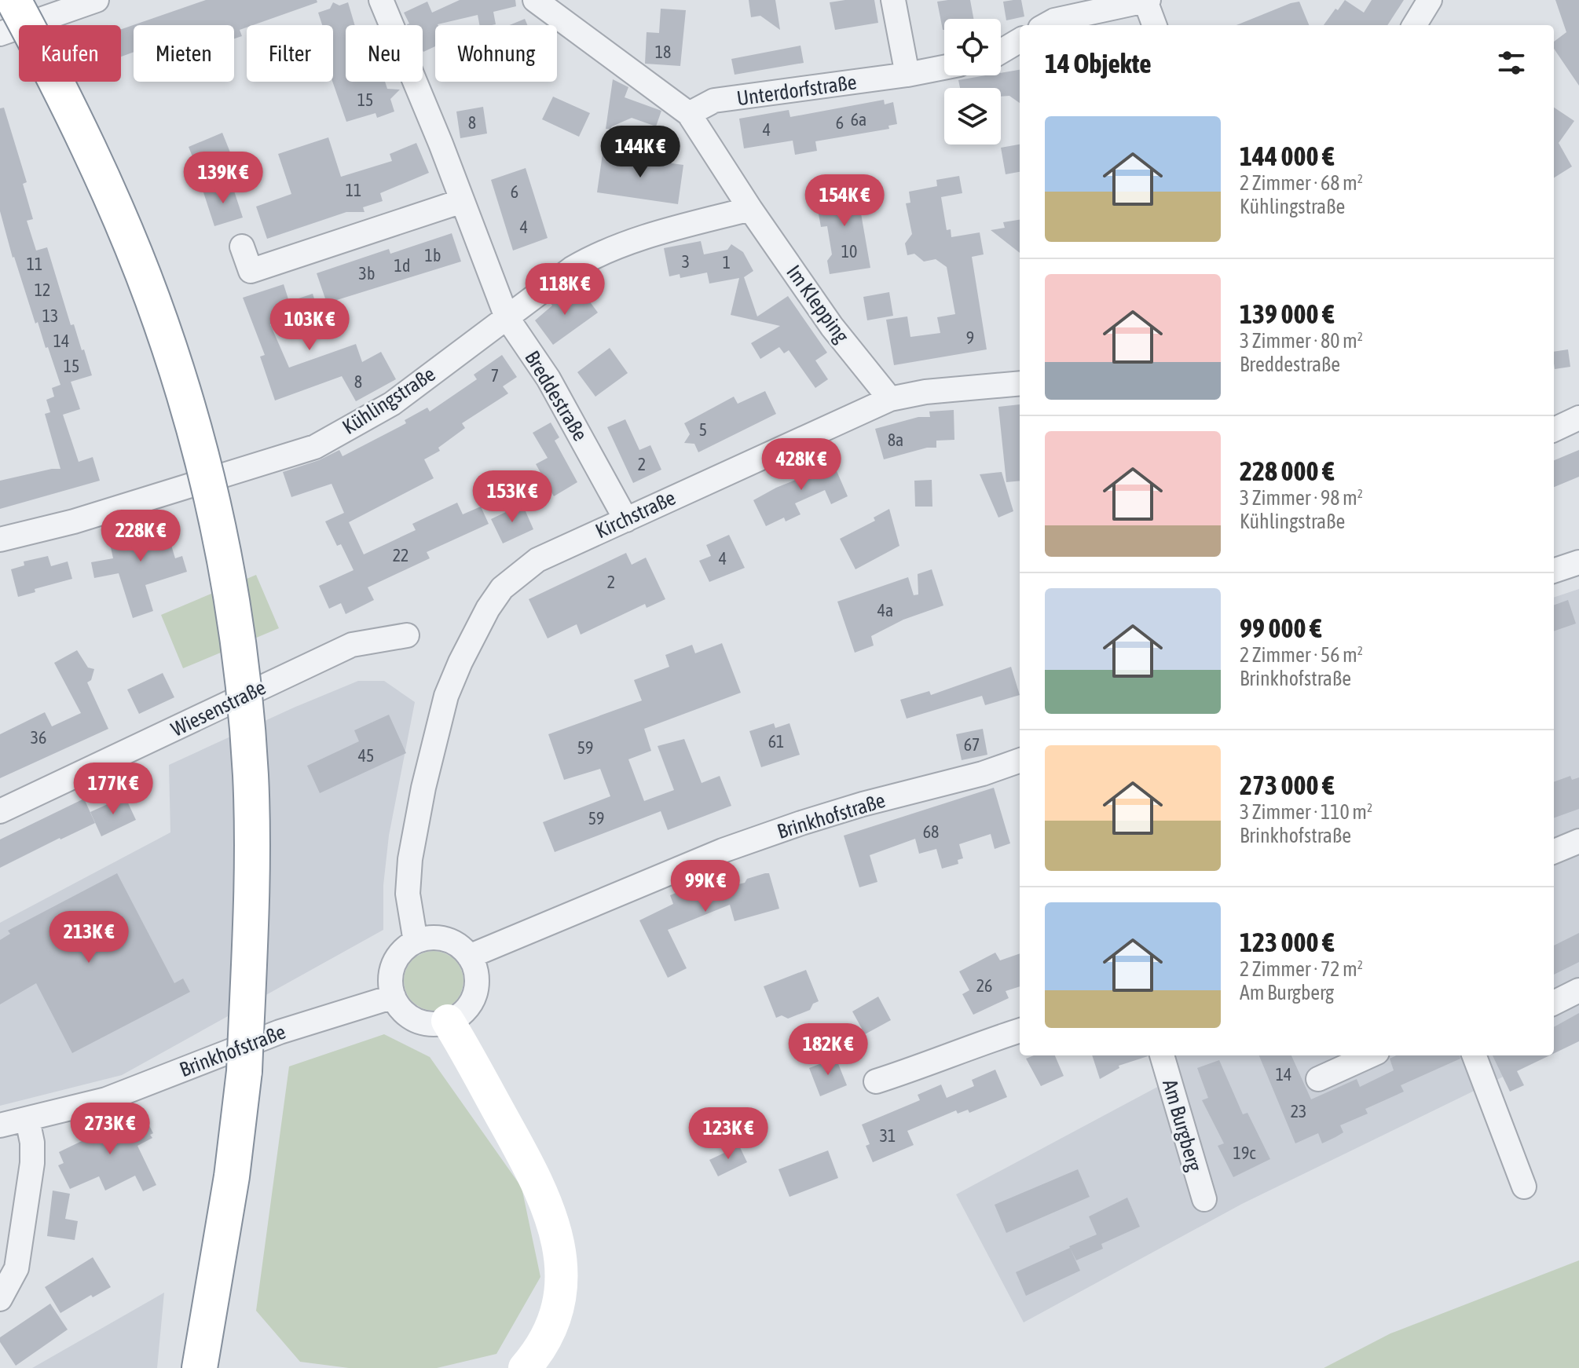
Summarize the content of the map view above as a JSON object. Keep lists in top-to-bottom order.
{
  "streets": {
    "street": [
      "Unterdorfstraße",
      "Im Klepping",
      "Breddestraße",
      "Kühlingstraße",
      "Kirchstraße",
      "Wiesenstraße",
      "Brinkhofstraße",
      "Am Burgberg"
    ]
  },
  "crossings": [
    ["Unterdorfstraße", "Im Klepping"],
    ["Im Klepping", "Kühlingstraße"],
    ["Im Klepping", "Kirchstraße"],
    ["Breddestraße", "Kühlingstraße"],
    ["Breddestraße", "Kirchstraße"],
    ["Kirchstraße", "Brinkhofstraße"]
  ],
  "house_numbers": [
    "18",
    "15",
    "6a",
    "8",
    "6",
    "4",
    "11",
    "6",
    "4",
    "10",
    "1b",
    "3",
    "1",
    "11",
    "1d",
    "3b",
    "12",
    "13",
    "9",
    "14",
    "15",
    "7",
    "8",
    "5",
    "8a",
    "2",
    "22",
    "4",
    "2",
    "4a",
    "36",
    "61",
    "67",
    "59",
    "45",
    "59",
    "68",
    "26",
    "14",
    "23",
    "31",
    "19c"
  ],
  "page": {
    "chip": [
      "Kaufen",
      "Mieten",
      "Filter",
      "Neu",
      "Wohnung"
    ],
    "heading": "14 Objekte",
    "list": [
      {
        "name": "144 000 €",
        "note": "2 Zimmer · 68 m² · Kühlingstraße"
      },
      {
        "name": "139 000 €",
        "note": "3 Zimmer · 80 m² · Breddestraße"
      },
      {
        "name": "228 000 €",
        "note": "3 Zimmer · 98 m² · Kühlingstraße"
      },
      {
        "name": "99 000 €",
        "note": "2 Zimmer · 56 m² · Brinkhofstraße"
      },
      {
        "name": "273 000 €",
        "note": "3 Zimmer · 110 m² · Brinkhofstraße"
      },
      {
        "name": "123 000 €",
        "note": "2 Zimmer · 72 m² · Am Burgberg"
      }
    ],
    "price": [
      "144K €",
      "139K €",
      "154K €",
      "118K €",
      "103K €",
      "428K €",
      "153K €",
      "228K €",
      "177K €",
      "99K €",
      "213K €",
      "182K €",
      "273K €",
      "123K €"
    ]
  }
}
